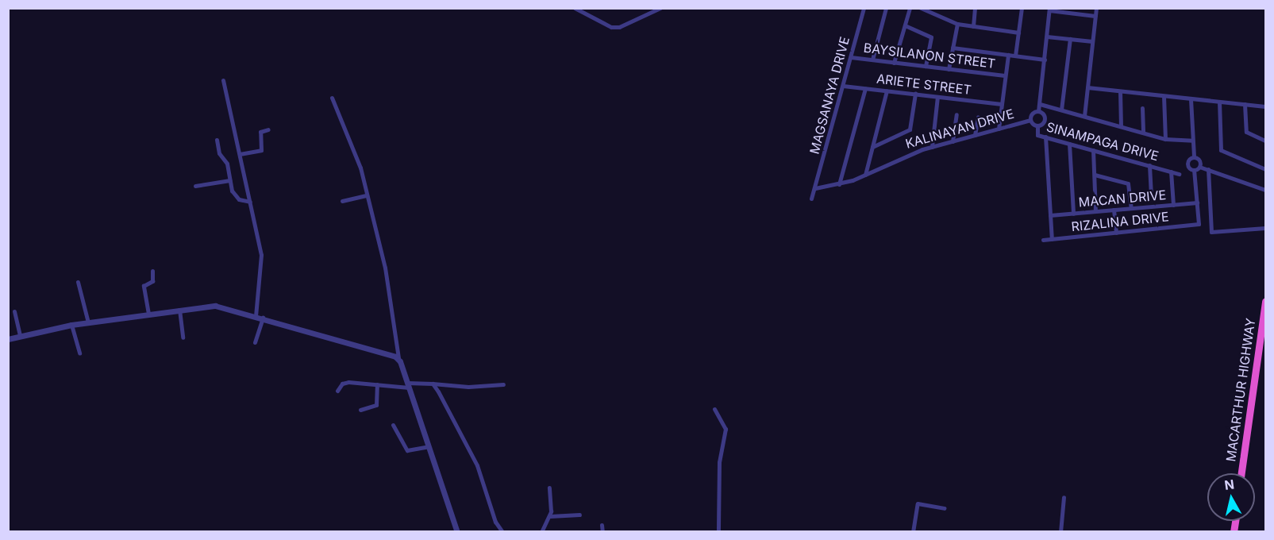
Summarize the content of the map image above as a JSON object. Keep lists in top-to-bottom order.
{
  "streets": {
    "highway": ["MACARTHUR HIGHWAY"],
    "street": [
      "BAYSILANON STREET",
      "ARIETE STREET",
      "MAGSANAYA DRIVE",
      "KALINAYAN DRIVE",
      "SINAMPAGA DRIVE",
      "MACAN DRIVE",
      "RIZALINA DRIVE"
    ]
  },
  "crossings": [
    ["BAYSILANON STREET", "MAGSANAYA DRIVE"],
    ["ARIETE STREET", "MAGSANAYA DRIVE"],
    ["MAGSANAYA DRIVE", "KALINAYAN DRIVE"],
    ["SINAMPAGA DRIVE", "MACAN DRIVE"],
    ["MACAN DRIVE", "RIZALINA DRIVE"]
  ],
  "north": "top"
}
